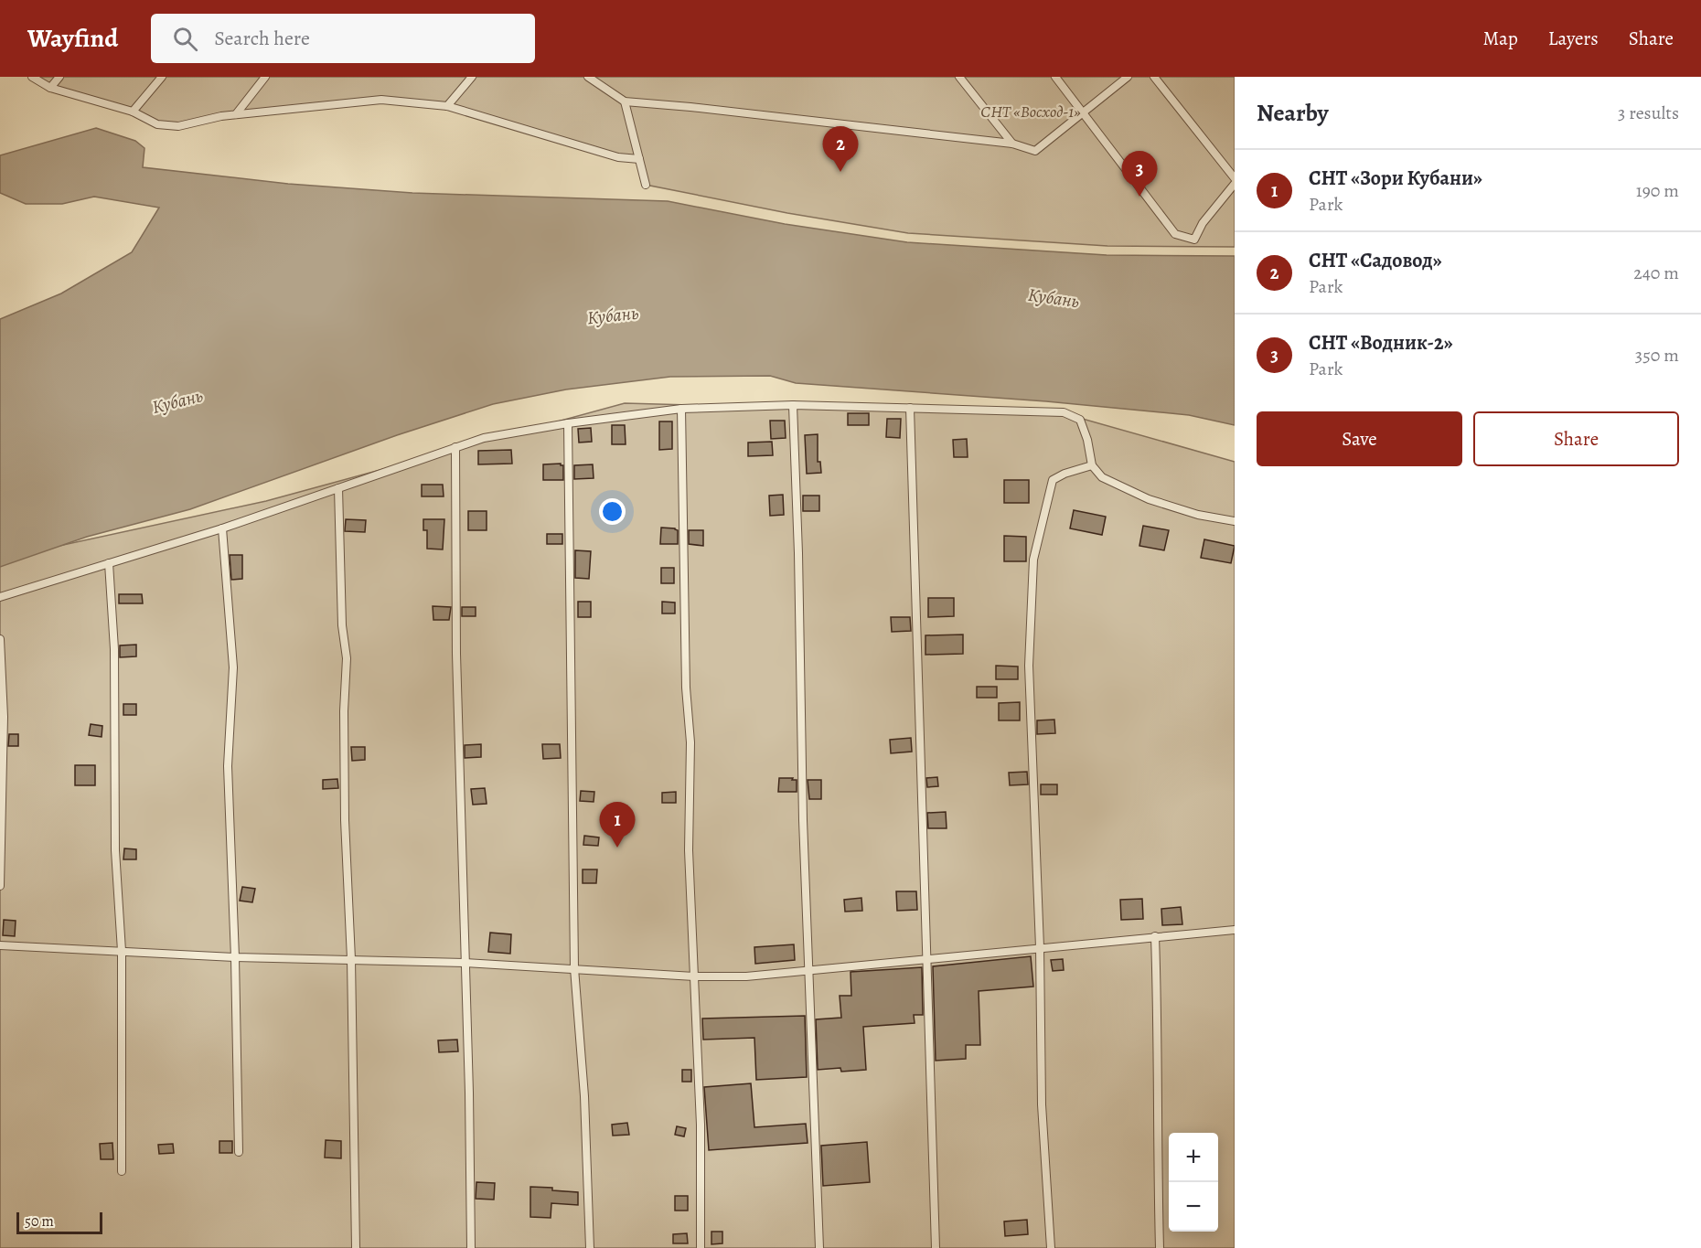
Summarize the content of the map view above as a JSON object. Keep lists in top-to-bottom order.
{
  "water": ["Кубань"],
  "parks": ["СНТ «Восход-1»"],
  "scale_bar": "50 m",
  "page": {
    "header": "Wayfind",
    "search": "Search here",
    "nav": ["Map", "Layers", "Share"],
    "heading": ["Nearby", "3 results"],
    "pins": ["2", "3", "1"],
    "list": [
      {
        "mark": "1",
        "name": "СНТ «Зори Кубани»",
        "note": "Park",
        "value": "190 m"
      },
      {
        "mark": "2",
        "name": "СНТ «Садовод»",
        "note": "Park",
        "value": "240 m"
      },
      {
        "mark": "3",
        "name": "СНТ «Водник-2»",
        "note": "Park",
        "value": "350 m"
      }
    ],
    "buttons": ["Save", "Share"],
    "map_buttons": ["+", "−"],
    "scale": "50 m"
  }
}
